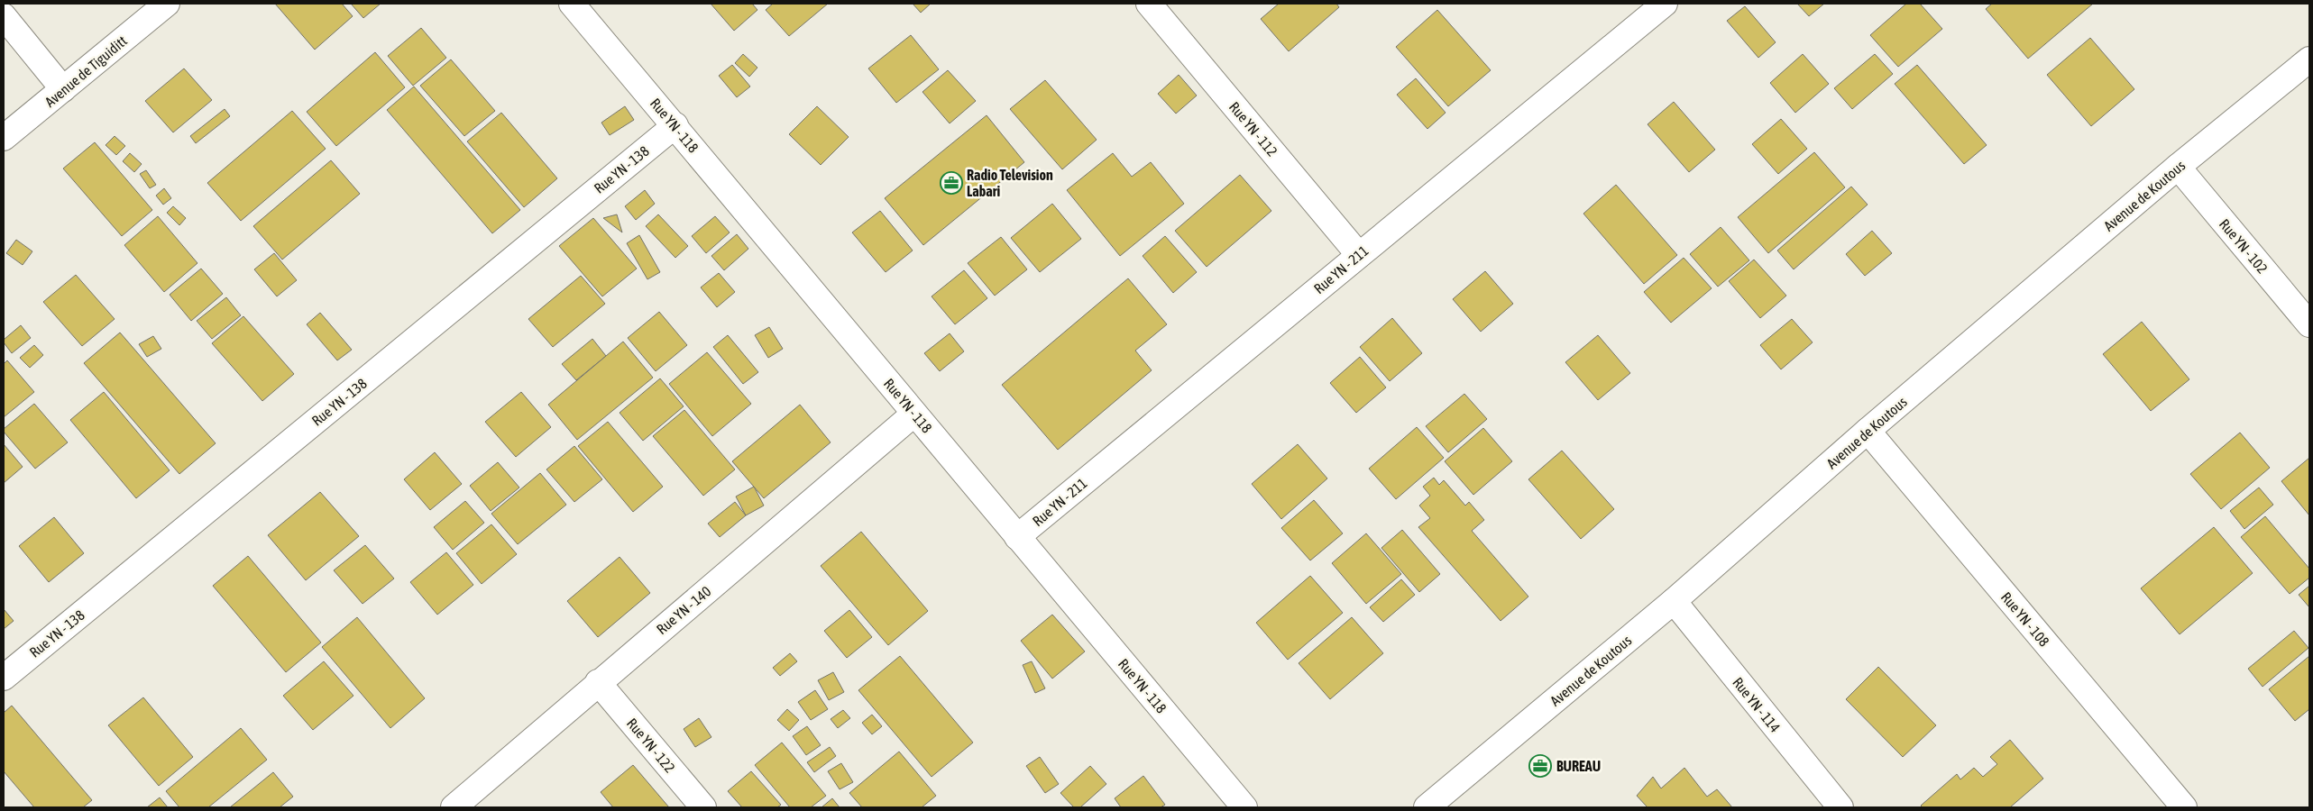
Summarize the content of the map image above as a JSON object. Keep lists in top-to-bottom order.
{
  "streets": {
    "street": [
      "Avenue de Tiguiditt",
      "Rue YN - 118",
      "Rue YN - 112",
      "Rue YN - 138",
      "Avenue de Koutous",
      "Rue YN - 102",
      "Rue YN - 211",
      "Rue YN - 140",
      "Rue YN - 108",
      "Rue YN - 114",
      "Rue YN - 122"
    ]
  },
  "crossings": [
    ["Rue YN - 118", "Rue YN - 138"],
    ["Rue YN - 118", "Rue YN - 211"],
    ["Rue YN - 118", "Rue YN - 140"],
    ["Rue YN - 112", "Rue YN - 211"],
    ["Avenue de Koutous", "Rue YN - 102"],
    ["Avenue de Koutous", "Rue YN - 108"],
    ["Avenue de Koutous", "Rue YN - 114"],
    ["Rue YN - 140", "Rue YN - 122"]
  ],
  "places": {
    "office": ["Radio Television Labari", "BUREAU"]
  }
}
